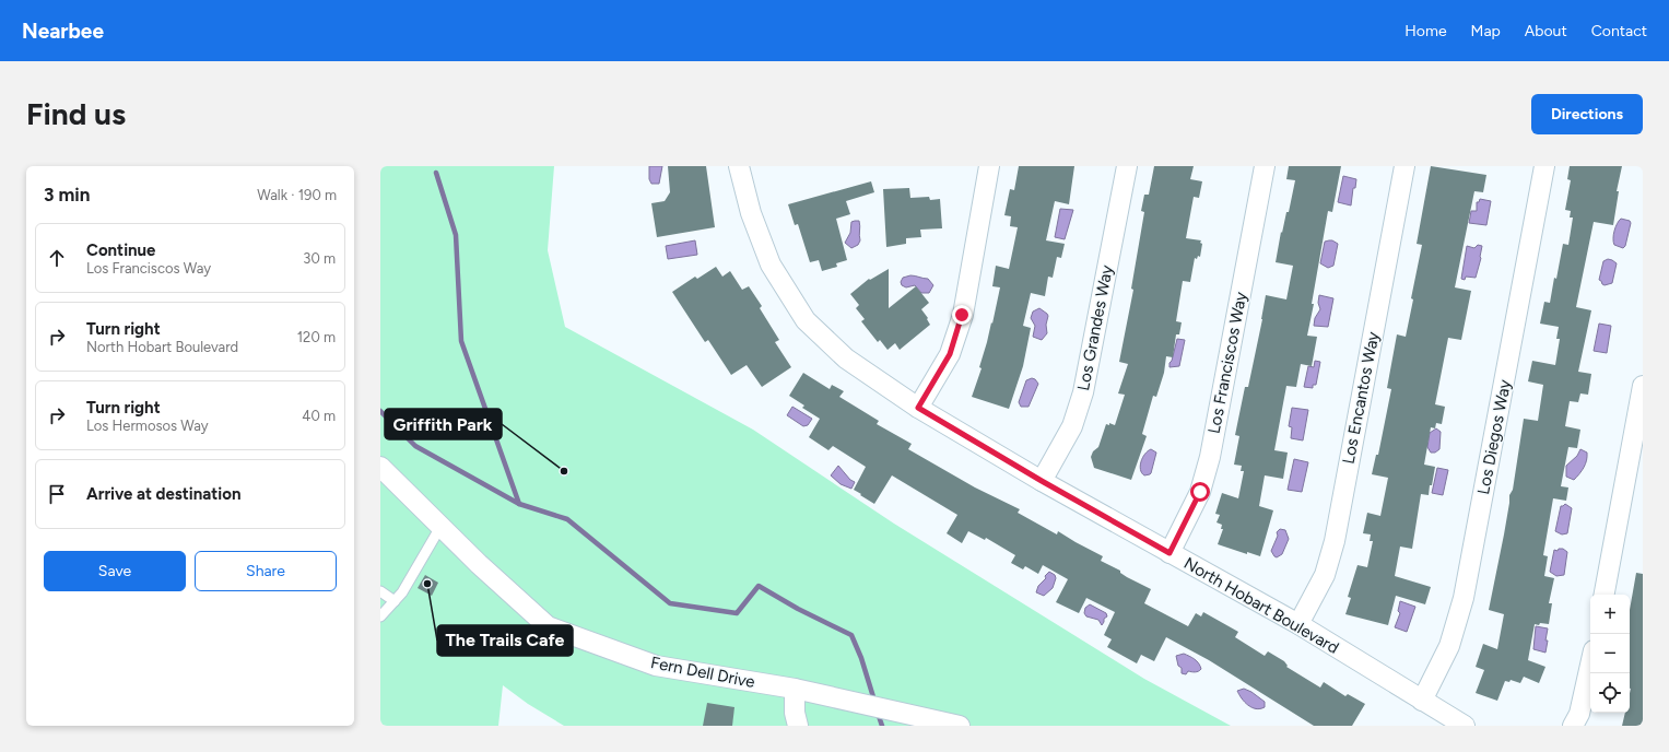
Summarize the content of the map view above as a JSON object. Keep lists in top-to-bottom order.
{
  "streets": {
    "street": [
      "Los Grandes Way",
      "Los Franciscos Way",
      "Los Encantos Way",
      "Los Diegos Way",
      "North Hobart Boulevard",
      "Fern Dell Drive"
    ]
  },
  "crossings": [
    ["Los Grandes Way", "North Hobart Boulevard"],
    ["Los Franciscos Way", "North Hobart Boulevard"],
    ["Los Encantos Way", "North Hobart Boulevard"],
    ["Los Diegos Way", "North Hobart Boulevard"]
  ],
  "places": ["Griffith Park", "The Trails Cafe"],
  "page": {
    "header": "Nearbee",
    "nav": [
      "Home",
      "Map",
      "About",
      "Contact"
    ],
    "buttons": [
      "Directions",
      ["Save", "Share"]
    ],
    "title": "Find us",
    "heading": ["3 min", "Walk · 190 m"],
    "list": [
      ["Continue", "Los Franciscos Way", "30 m"],
      ["Turn right", "North Hobart Boulevard", "120 m"],
      ["Turn right", "Los Hermosos Way", "40 m"],
      "Arrive at destination"
    ],
    "map_buttons": ["+", "−"]
  }
}
